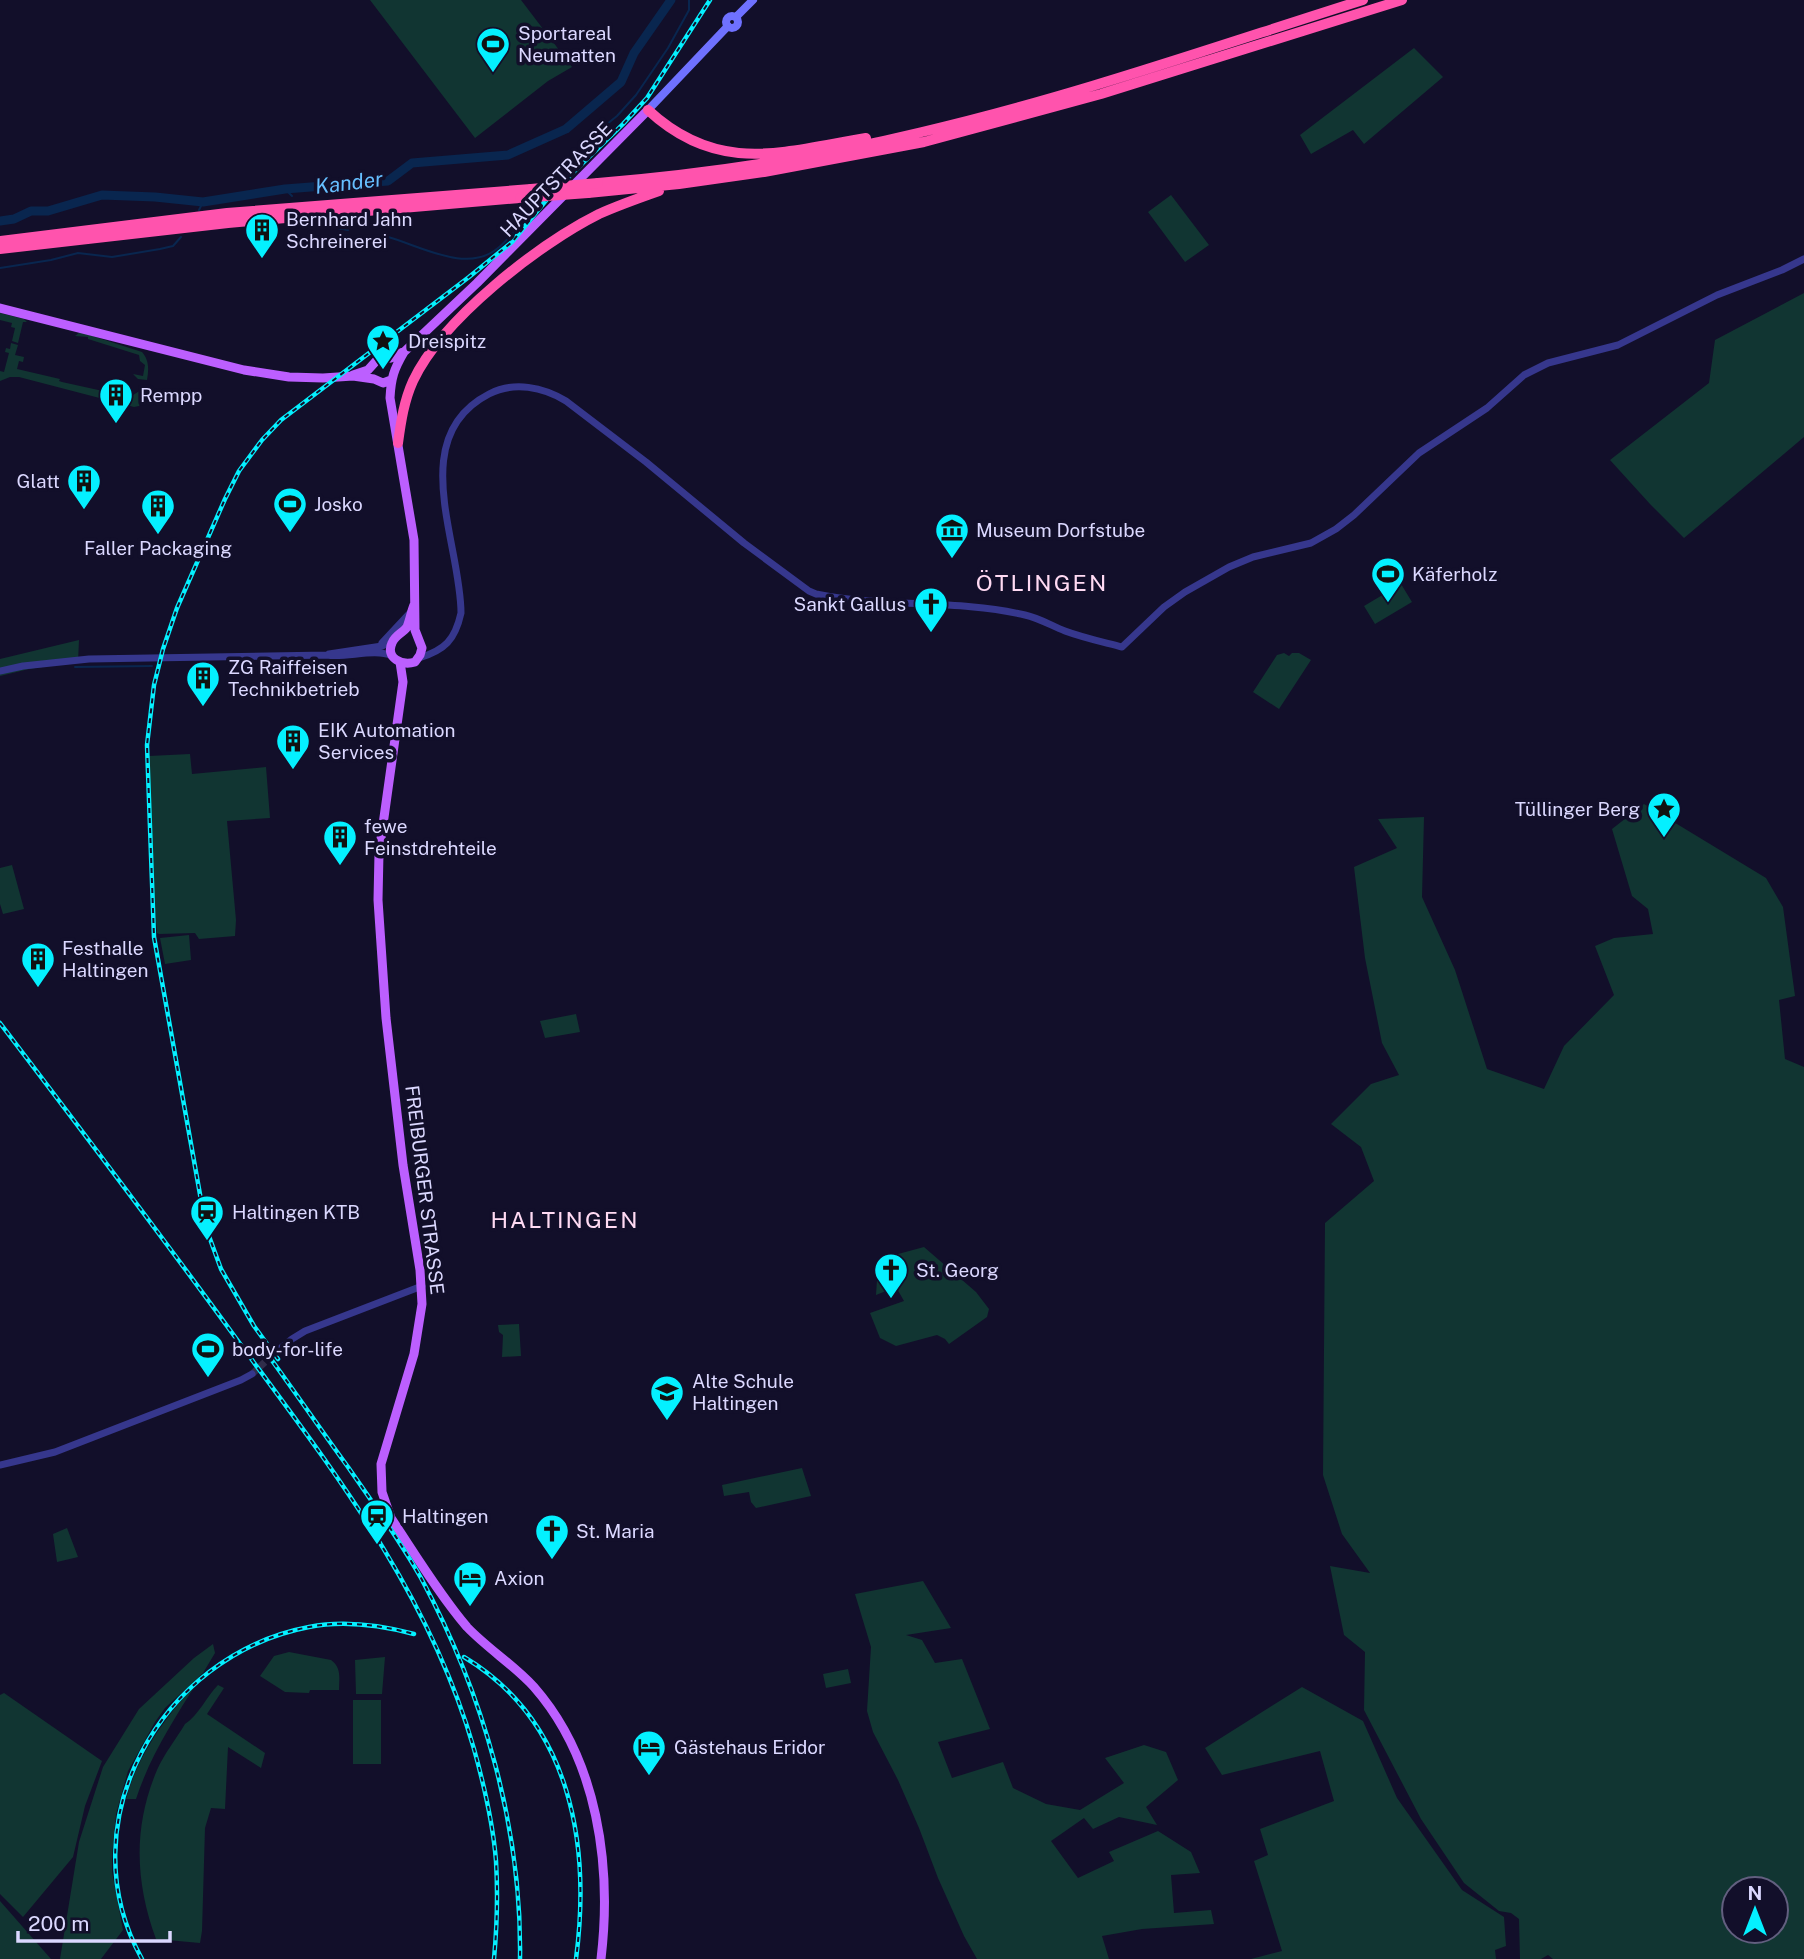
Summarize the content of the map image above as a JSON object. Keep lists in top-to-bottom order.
{
  "streets": {
    "main road": ["HAUPTSTRASSE", "FREIBURGER STRASSE"]
  },
  "districts": ["ÖTLINGEN", "HALTINGEN"],
  "water": ["Kander"],
  "places": {
    "sports": [
      "Sportareal Neumatten",
      "Josko",
      "Käferholz",
      "body-for-life"
    ],
    "building": [
      "Bernhard Jahn Schreinerei",
      "Rempp",
      "Glatt",
      "Faller Packaging",
      "ZG Raiffeisen Technikbetrieb",
      "EIK Automation Services",
      "fewe Feinstdrehteile",
      "Festhalle Haltingen"
    ],
    "place": ["Dreispitz", "Tüllinger Berg"],
    "museum": ["Museum Dorfstube"],
    "church": ["Sankt Gallus", "St. Georg", "St. Maria"],
    "station": ["Haltingen KTB", "Haltingen"],
    "school or university": ["Alte Schule Haltingen"],
    "hotel": ["Axion", "Gästehaus Eridor"]
  },
  "scale_bar": "200 m",
  "north": "top"
}
